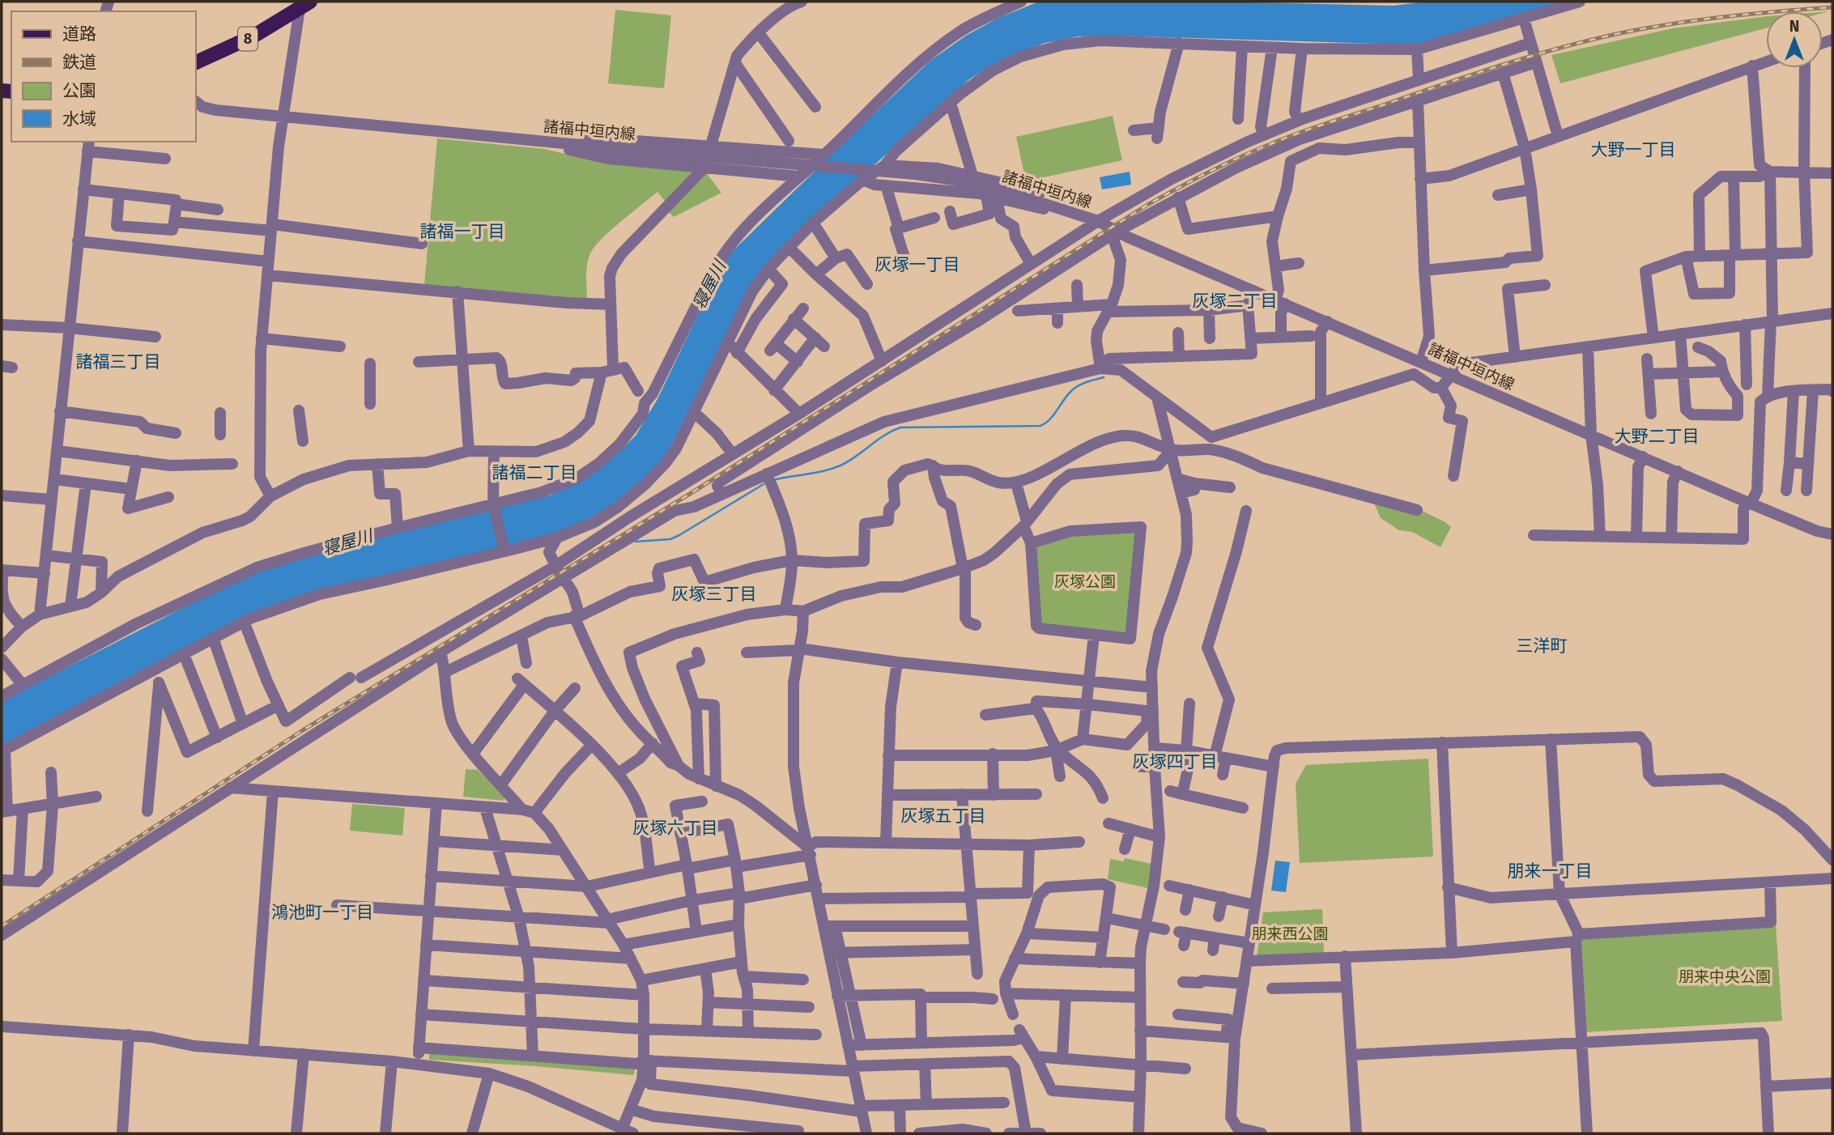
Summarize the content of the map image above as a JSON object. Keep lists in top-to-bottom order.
{
  "streets": {
    "main road": ["8"],
    "street": ["諸福中垣内線"]
  },
  "districts": [
    "大野一丁目",
    "諸福一丁目",
    "灰塚一丁目",
    "灰塚二丁目",
    "諸福三丁目",
    "大野二丁目",
    "諸福二丁目",
    "灰塚三丁目",
    "三洋町",
    "灰塚四丁目",
    "灰塚五丁目",
    "灰塚六丁目",
    "朋来一丁目",
    "鴻池町一丁目"
  ],
  "water": ["寝屋川"],
  "parks": ["灰塚公園", "朋来西公園", "朋来中央公園"],
  "legend": [
    "道路",
    "鉄道",
    "公園",
    "水域"
  ],
  "north": "top"
}
